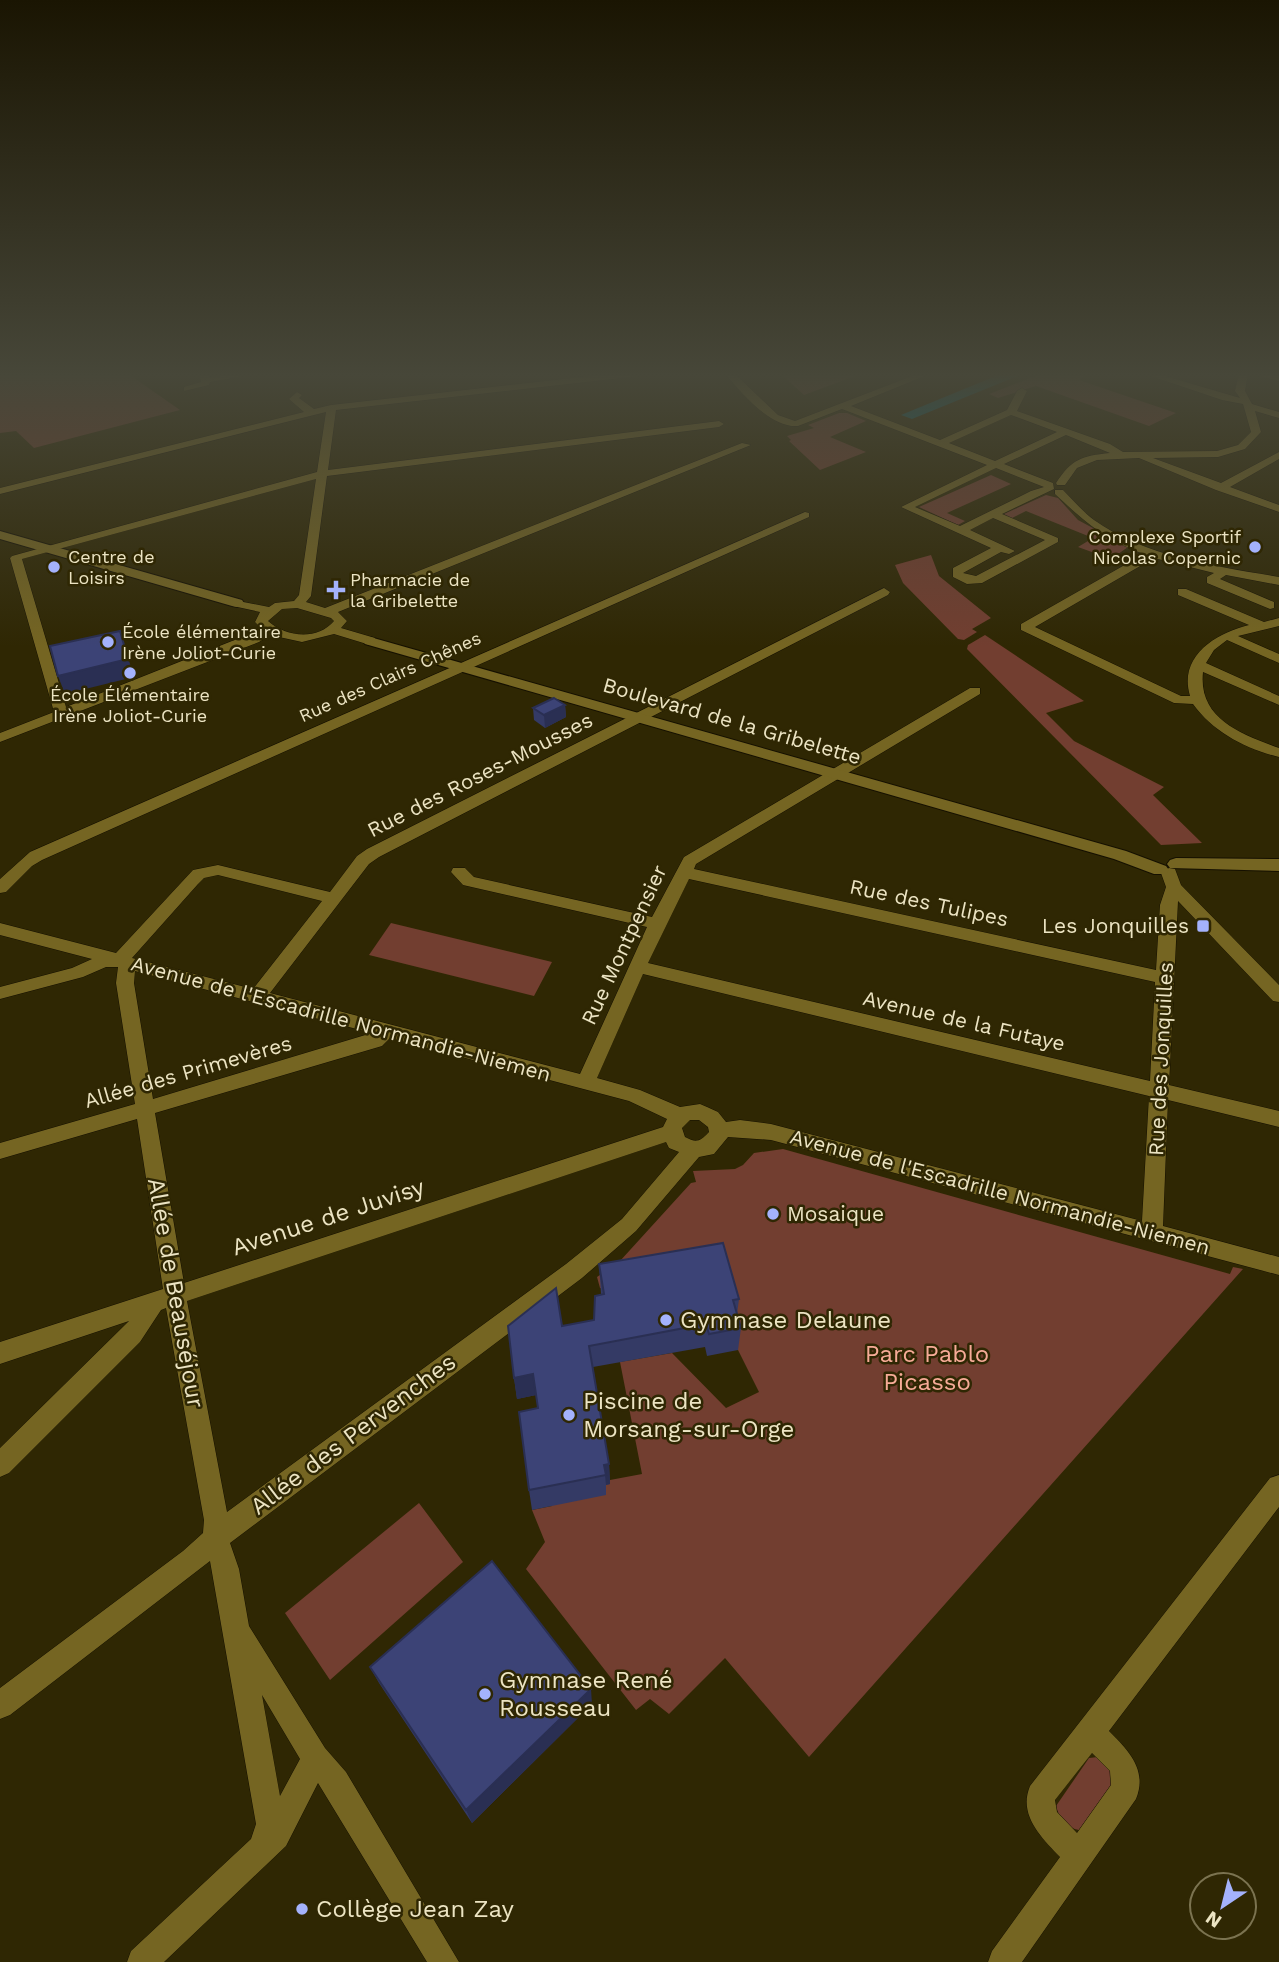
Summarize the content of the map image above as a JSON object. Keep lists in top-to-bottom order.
{
  "streets": {
    "main road": ["Boulevard de la Gribelette"],
    "street": [
      "Rue des Clairs Chênes",
      "Rue des Roses-Mousses",
      "Rue des Tulipes",
      "Rue Montpensier",
      "Avenue de l'Escadrille Normandie-Niemen",
      "Avenue de la Futaye",
      "Rue des Jonquilles",
      "Allée des Primevères",
      "Avenue de Juvisy",
      "Allée de Beauséjour",
      "Allée des Pervenches"
    ]
  },
  "crossings": [
    ["Rue des Clairs Chênes", "Boulevard de la Gribelette"],
    ["Boulevard de la Gribelette", "Rue des Roses-Mousses"],
    ["Boulevard de la Gribelette", "Rue Montpensier"],
    ["Boulevard de la Gribelette", "Rue des Jonquilles"],
    ["Rue des Roses-Mousses", "Avenue de l'Escadrille Normandie-Niemen"],
    ["Rue des Tulipes", "Rue Montpensier"],
    ["Rue des Tulipes", "Rue des Jonquilles"],
    ["Rue Montpensier", "Avenue de l'Escadrille Normandie-Niemen"],
    ["Rue Montpensier", "Avenue de la Futaye"],
    ["Avenue de l'Escadrille Normandie-Niemen", "Rue des Jonquilles"],
    ["Avenue de l'Escadrille Normandie-Niemen", "Allée des Primevères"],
    ["Avenue de l'Escadrille Normandie-Niemen", "Avenue de Juvisy"],
    ["Avenue de l'Escadrille Normandie-Niemen", "Allée de Beauséjour"],
    ["Avenue de l'Escadrille Normandie-Niemen", "Allée des Pervenches"],
    ["Avenue de la Futaye", "Rue des Jonquilles"],
    ["Allée des Primevères", "Allée de Beauséjour"],
    ["Avenue de Juvisy", "Allée de Beauséjour"],
    ["Avenue de Juvisy", "Allée des Pervenches"],
    ["Allée de Beauséjour", "Allée des Pervenches"]
  ],
  "parks": ["Parc Pablo Picasso"],
  "places": {
    "other": [
      "Complexe Sportif Nicolas Copernic",
      "Centre de Loisirs",
      "École élémentaire Irène Joliot-Curie",
      "École Élémentaire Irène Joliot-Curie",
      "Mosaique",
      "Gymnase Delaune",
      "Piscine de Morsang-sur-Orge",
      "Gymnase René Rousseau",
      "Collège Jean Zay"
    ],
    "health": ["Pharmacie de la Gribelette"],
    "transit": ["Les Jonquilles"]
  },
  "north": "bottom left"
}
